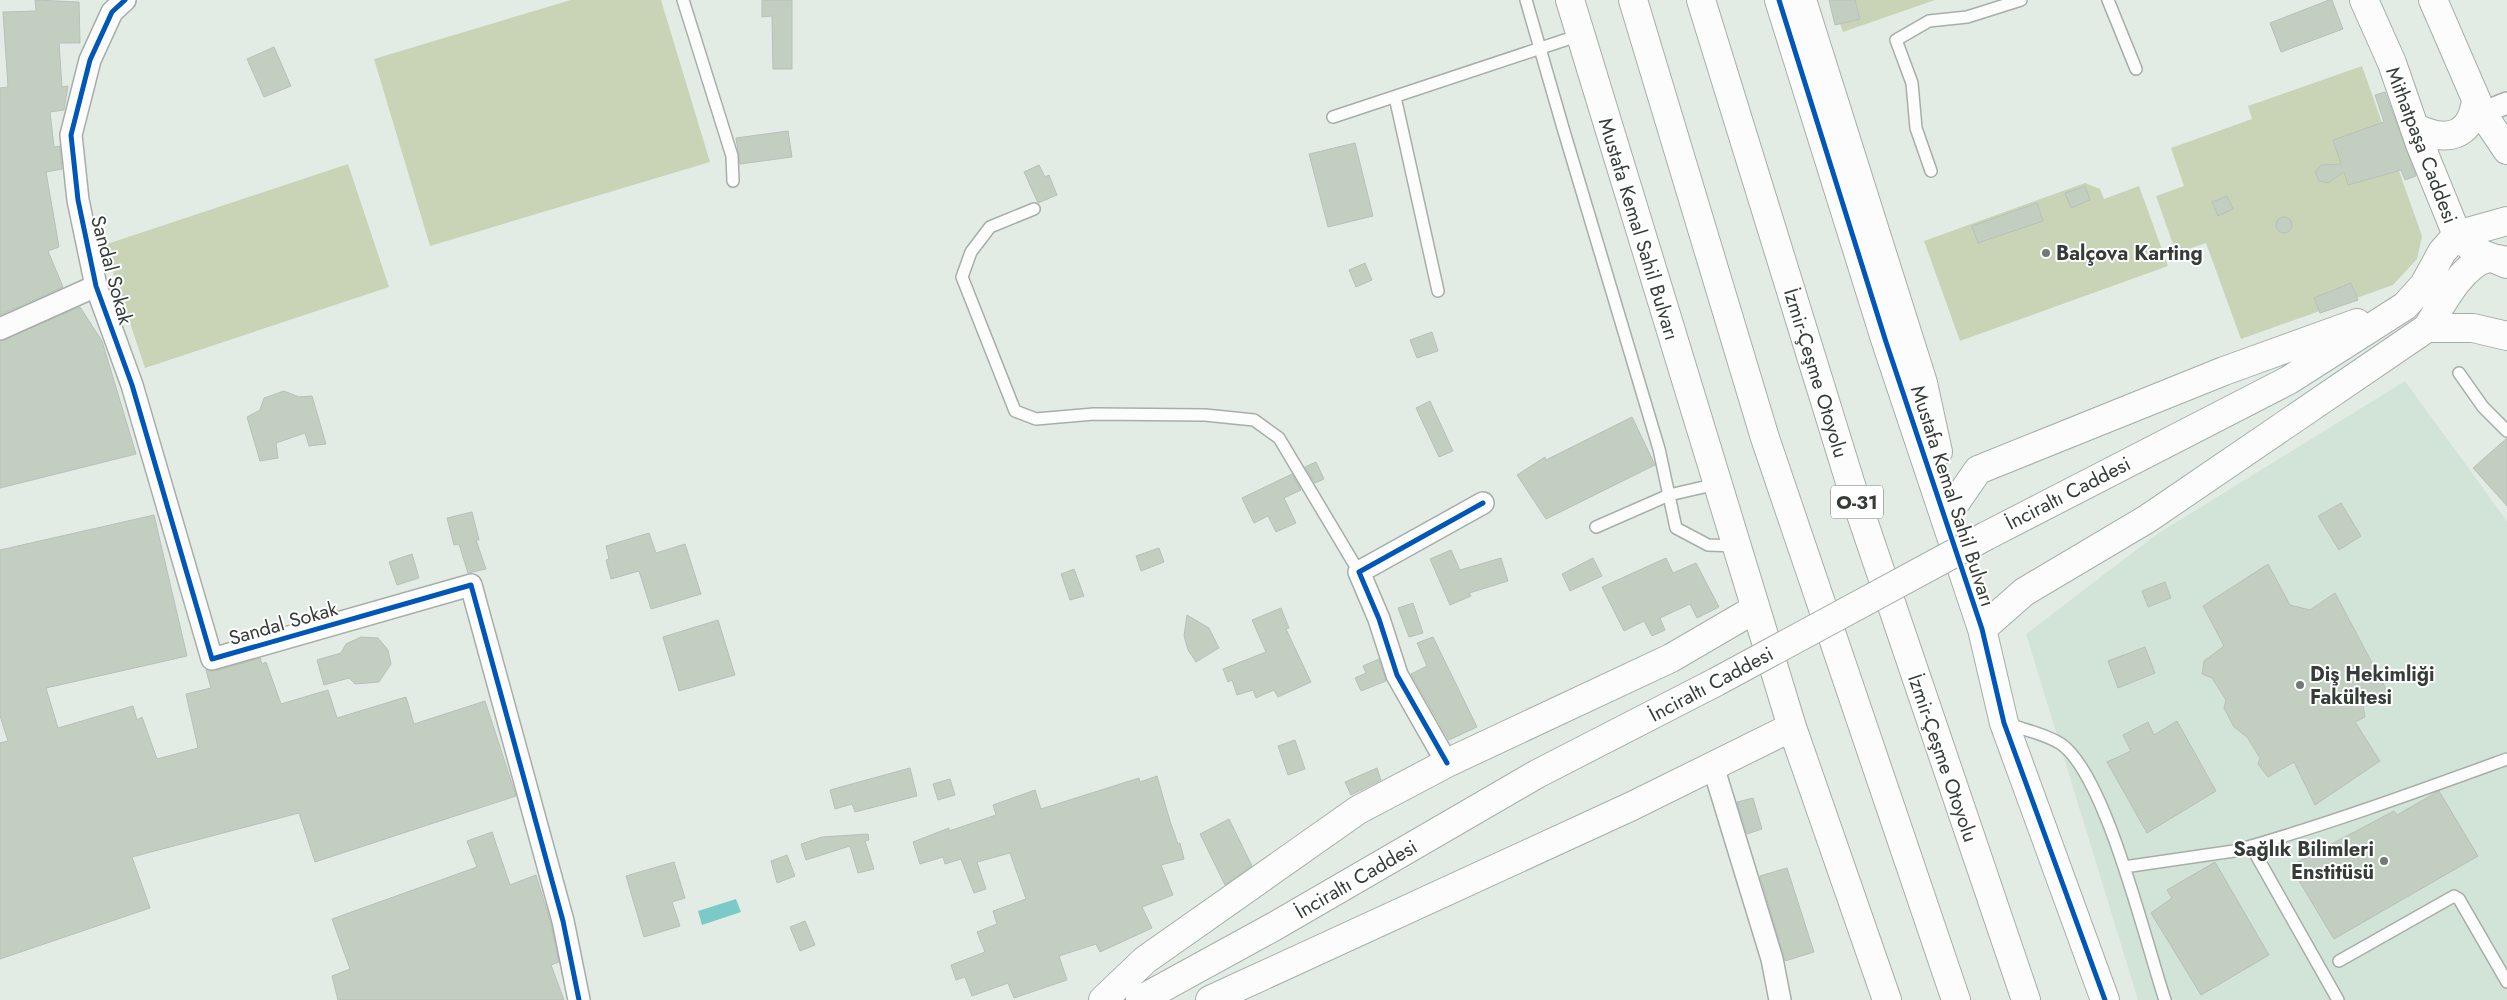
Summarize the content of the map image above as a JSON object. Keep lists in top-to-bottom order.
{
  "streets": {
    "main road": [
      "Mithatpaşa Caddesi",
      "Mustafa Kemal Sahil Bulvarı",
      "İzmir-Çeşme Otoyolu",
      "İnciraltı Caddesi",
      "O-31"
    ],
    "street": ["Sandal Sokak"]
  },
  "places": ["Balçova Karting", "Diş Hekimliği Fakültesi", "Sağlık Bilimleri Enstitüsü"]
}
